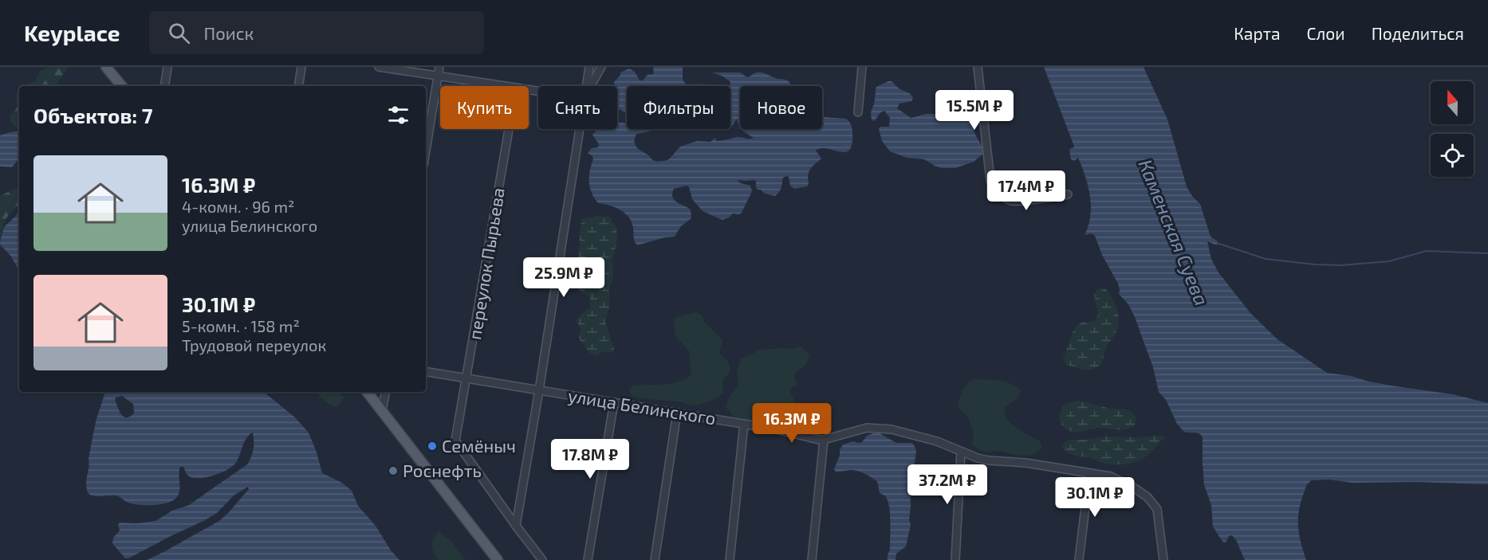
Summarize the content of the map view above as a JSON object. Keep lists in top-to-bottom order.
{
  "streets": {
    "street": ["переулок Пырьева", "улица Белинского"]
  },
  "crossings": [
    ["переулок Пырьева", "улица Белинского"]
  ],
  "water": ["Каменская Суева"],
  "places": ["Семёныч", "Роснефть"],
  "north": "top",
  "page": {
    "header": "Keyplace",
    "search": "Поиск",
    "nav": ["Карта", "Слои", "Поделиться"],
    "chip": [
      "Купить",
      "Снять",
      "Фильтры",
      "Новое"
    ],
    "heading": "Объектов: 7",
    "price": [
      "15.5M ₽",
      "17.4M ₽",
      "25.9M ₽",
      "16.3M ₽",
      "17.8M ₽",
      "37.2M ₽",
      "30.1M ₽"
    ],
    "list": [
      {
        "name": "16.3M ₽",
        "note": "4-комн. · 96 m² · улица Белинского"
      },
      {
        "name": "30.1M ₽",
        "note": "5-комн. · 158 m² · Трудовой переулок"
      }
    ]
  }
}
